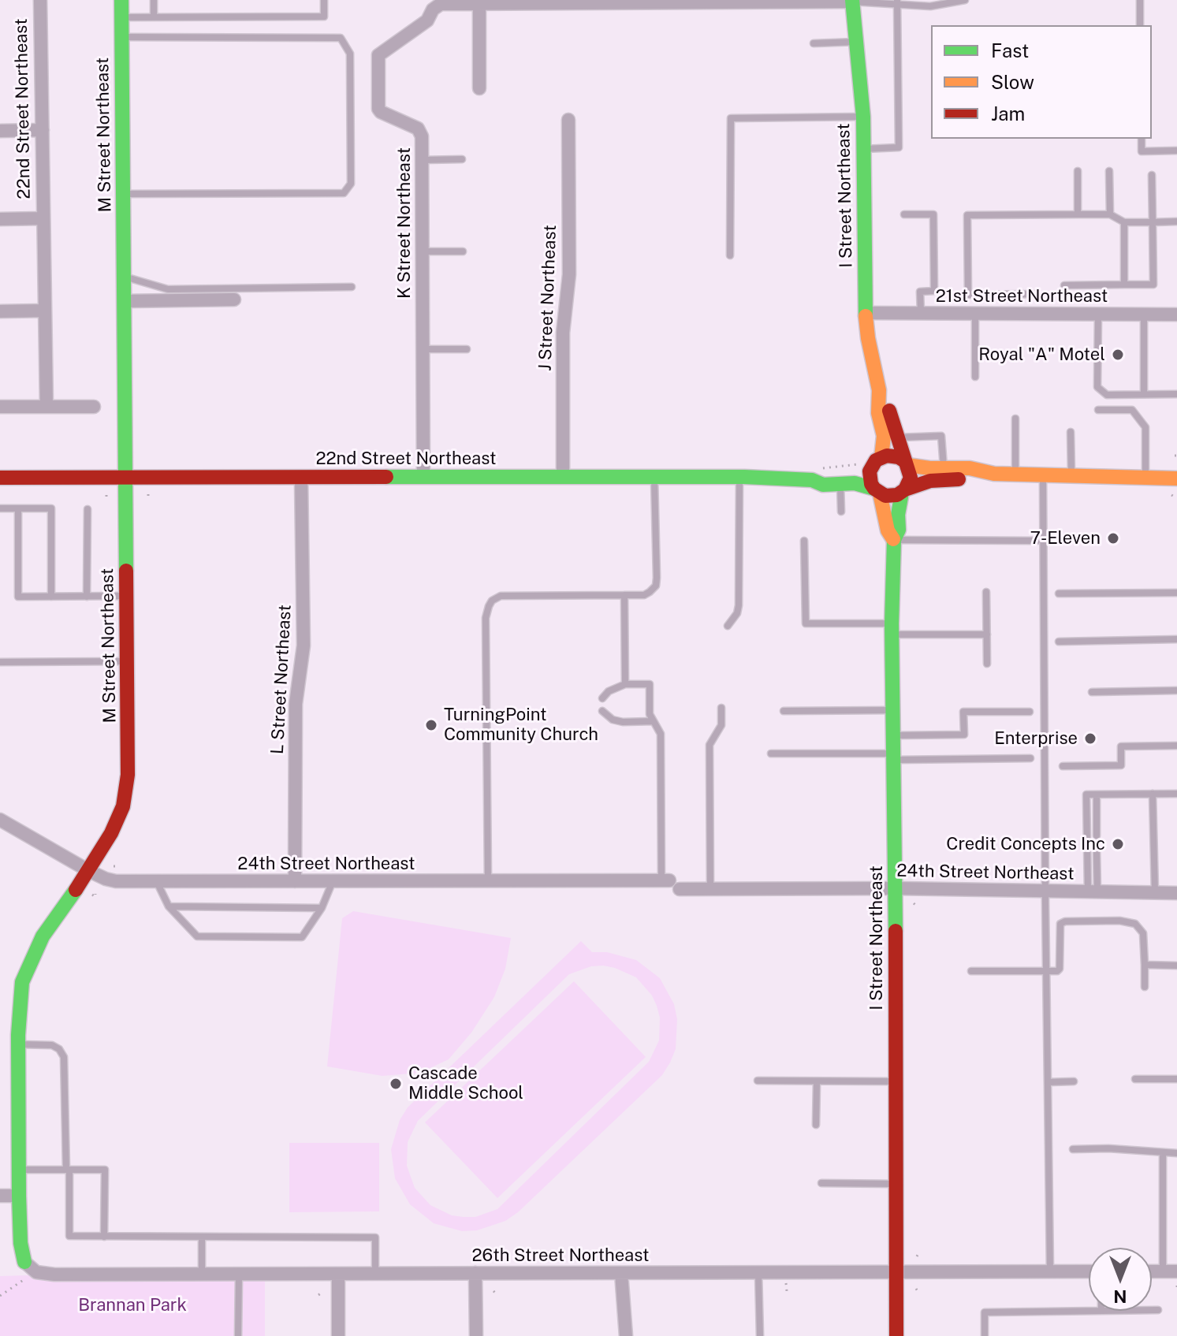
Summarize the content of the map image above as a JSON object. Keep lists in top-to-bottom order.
{
  "streets": {
    "street": [
      "22nd Street Northeast",
      "M Street Northeast",
      "I Street Northeast",
      "K Street Northeast",
      "21st Street Northeast",
      "J Street Northeast",
      "L Street Northeast",
      "24th Street Northeast",
      "26th Street Northeast"
    ]
  },
  "crossings": [
    ["22nd Street Northeast", "M Street Northeast"],
    ["22nd Street Northeast", "I Street Northeast"],
    ["22nd Street Northeast", "K Street Northeast"],
    ["22nd Street Northeast", "J Street Northeast"],
    ["22nd Street Northeast", "L Street Northeast"],
    ["M Street Northeast", "24th Street Northeast"],
    ["M Street Northeast", "26th Street Northeast"],
    ["I Street Northeast", "21st Street Northeast"],
    ["I Street Northeast", "24th Street Northeast"],
    ["I Street Northeast", "26th Street Northeast"],
    ["L Street Northeast", "24th Street Northeast"]
  ],
  "parks": ["Brannan Park"],
  "places": [
    "Royal \"A\" Motel",
    "7-Eleven",
    "TurningPoint Community Church",
    "Enterprise",
    "Credit Concepts Inc",
    "Cascade Middle School"
  ],
  "legend": ["Fast", "Slow", "Jam"],
  "north": "bottom"
}
